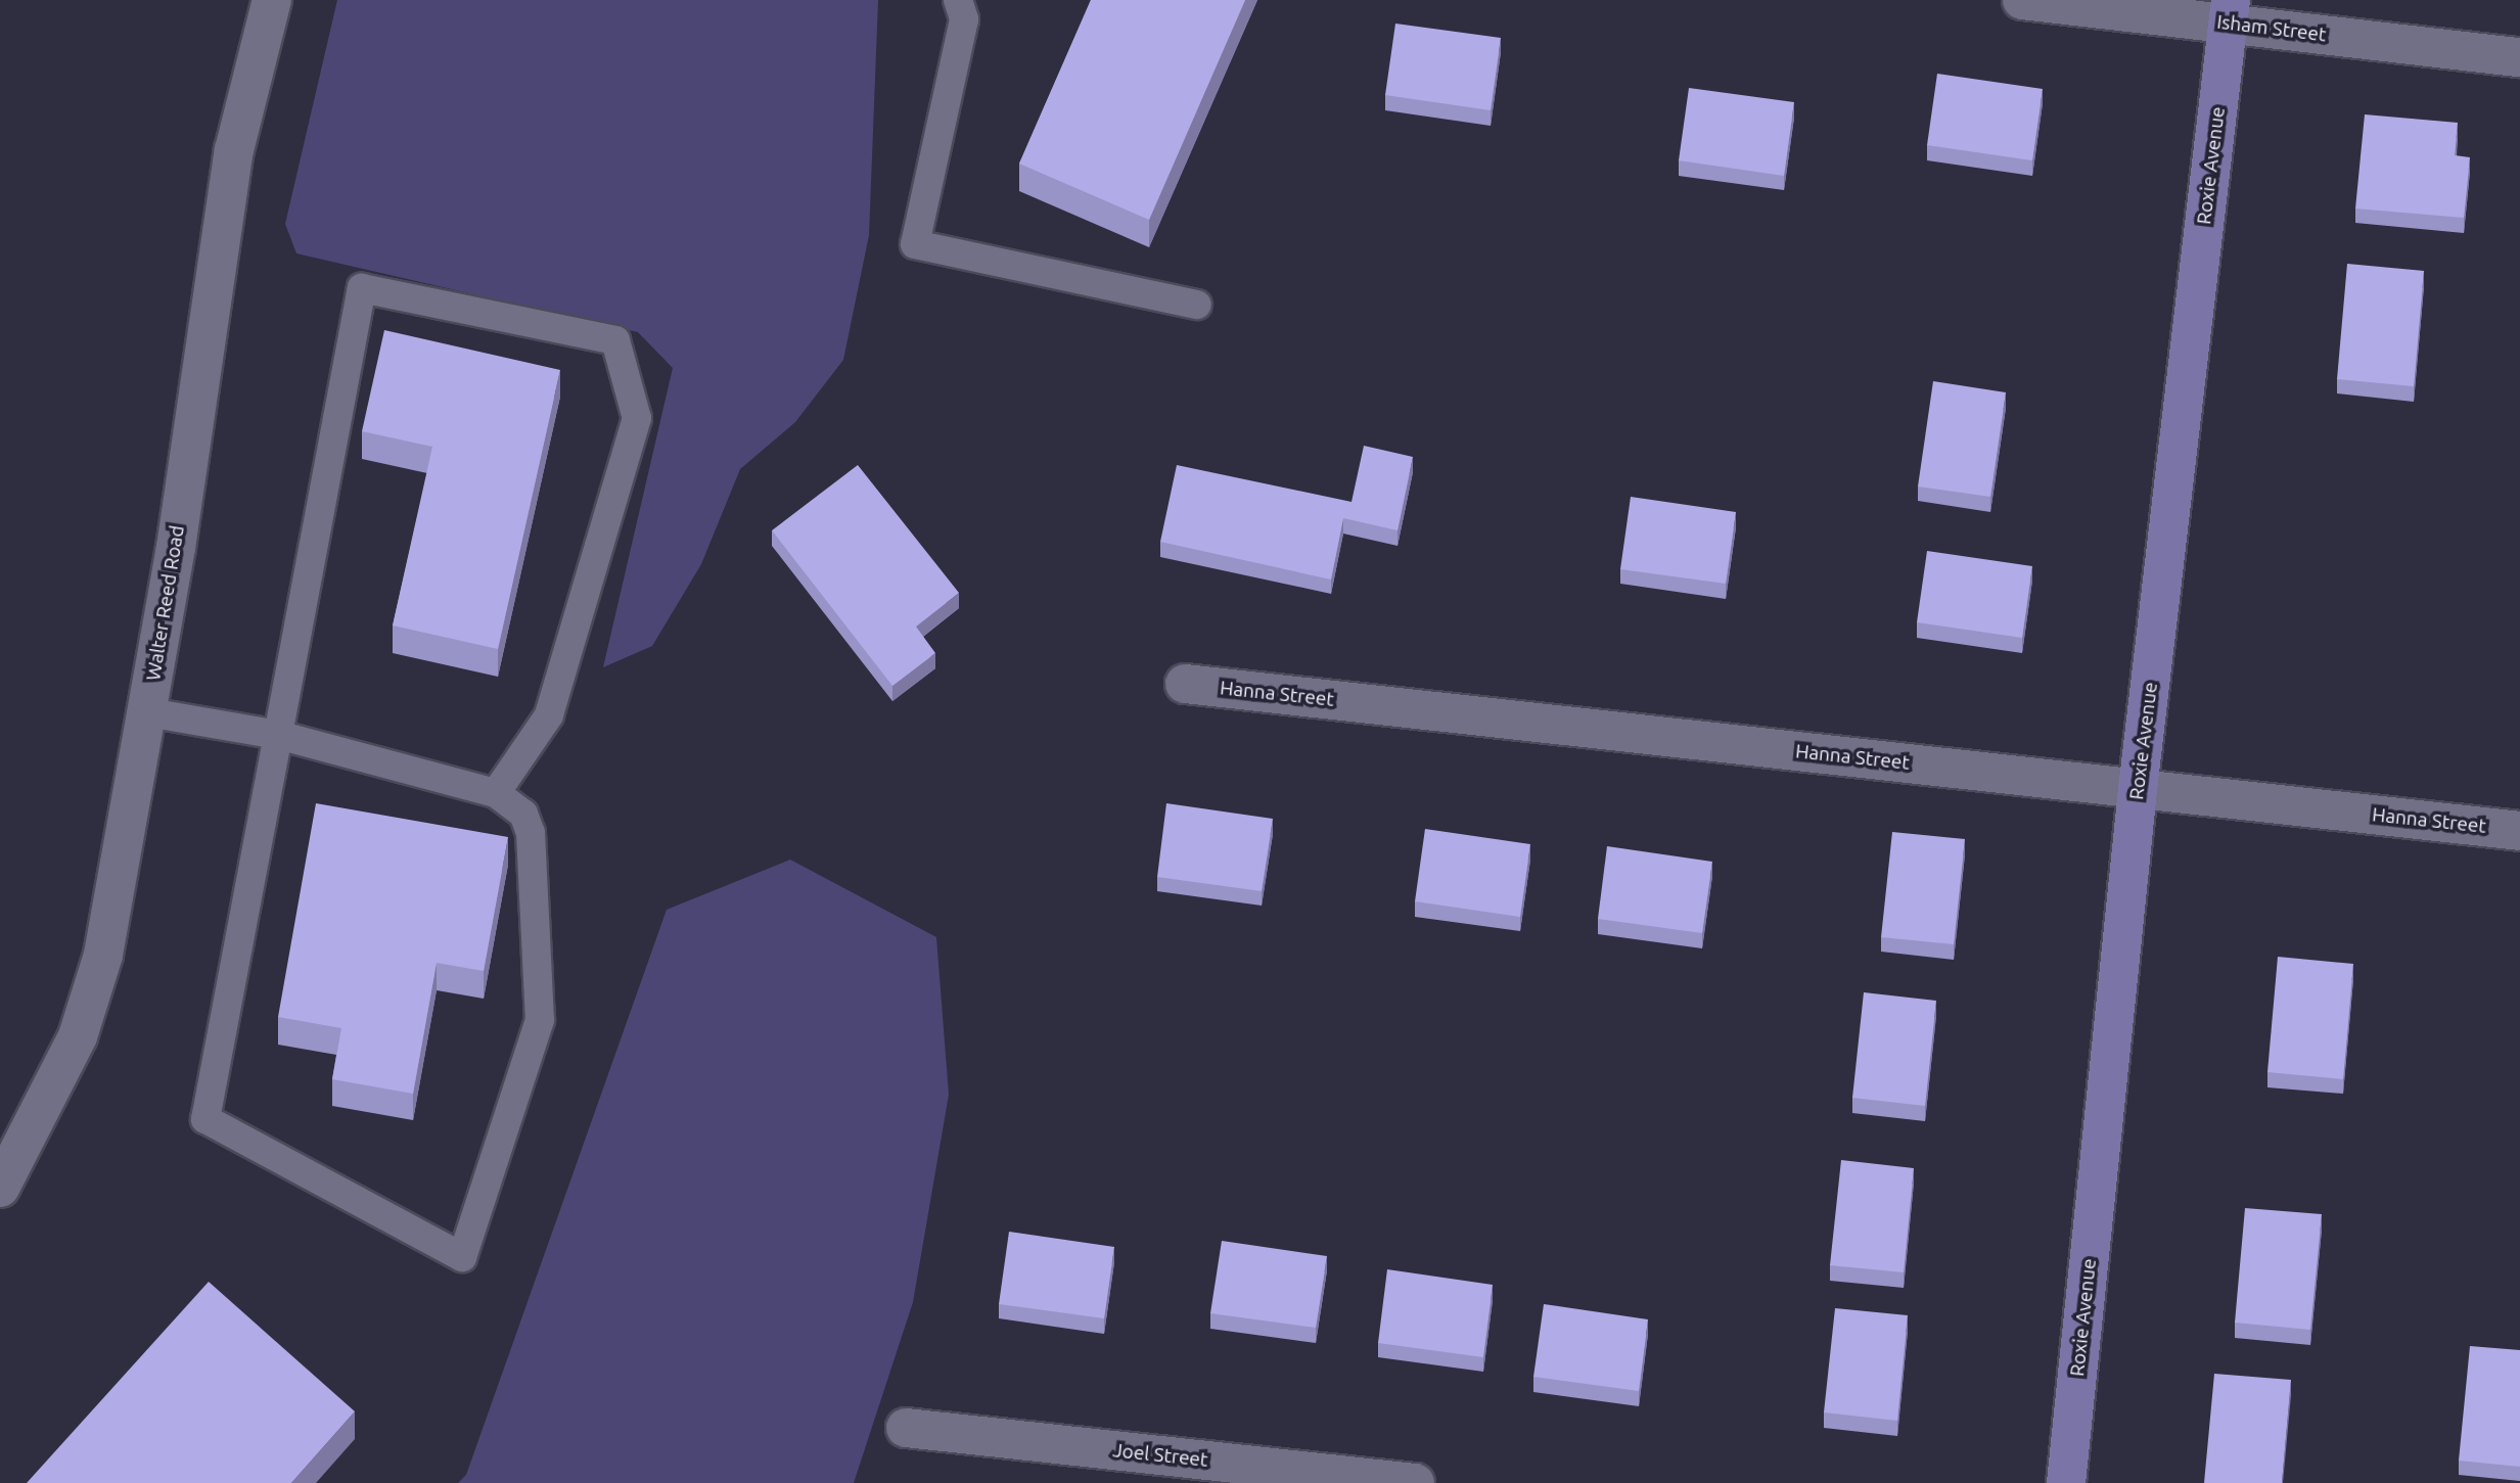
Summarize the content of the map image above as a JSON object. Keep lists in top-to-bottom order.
{
  "streets": {
    "street": [
      "Isham Street",
      "Roxie Avenue",
      "Walter Reed Road",
      "Hanna Street",
      "Joel Street"
    ]
  },
  "crossings": [
    ["Isham Street", "Roxie Avenue"],
    ["Roxie Avenue", "Hanna Street"]
  ]
}
